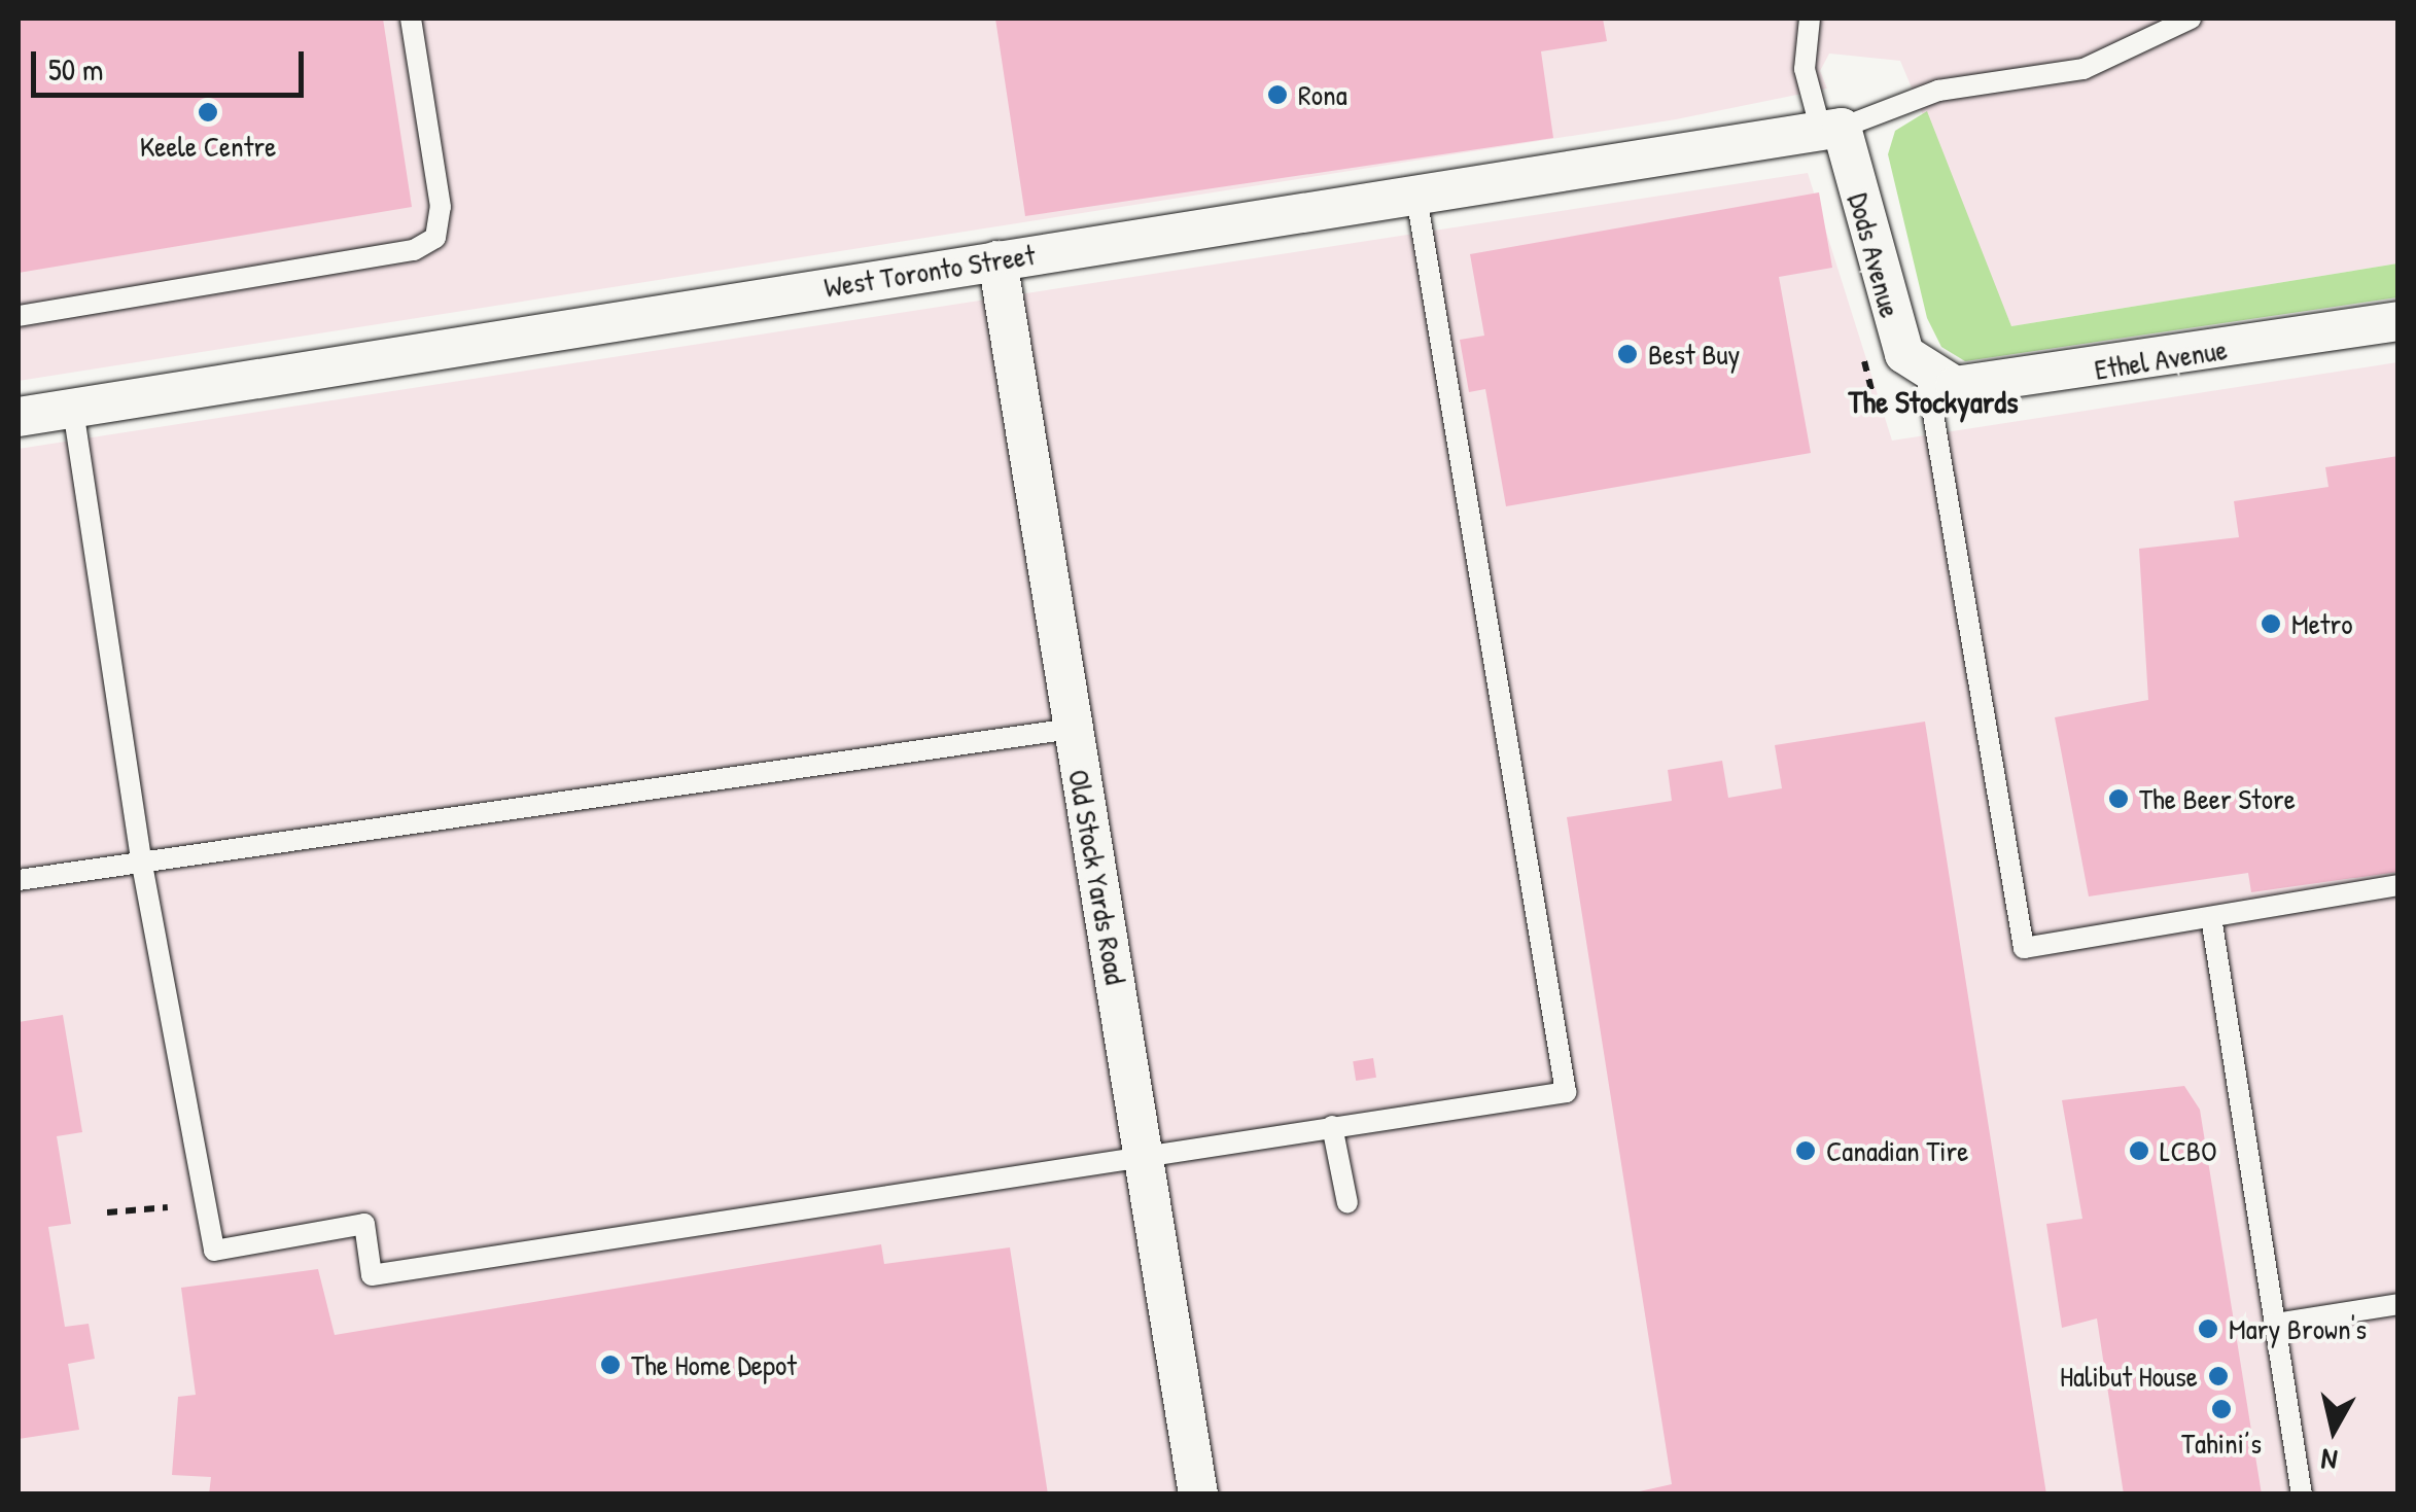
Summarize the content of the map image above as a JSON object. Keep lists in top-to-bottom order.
{
  "streets": {
    "street": [
      "Dods Avenue",
      "West Toronto Street",
      "Ethel Avenue",
      "Old Stock Yards Road"
    ]
  },
  "crossings": [
    ["Dods Avenue", "West Toronto Street"],
    ["Dods Avenue", "Ethel Avenue"],
    ["West Toronto Street", "Old Stock Yards Road"]
  ],
  "districts": ["The Stockyards"],
  "places": [
    "Rona",
    "Keele Centre",
    "Best Buy",
    "Metro",
    "The Beer Store",
    "Canadian Tire",
    "LCBO",
    "Mary Brown's",
    "The Home Depot",
    "Halibut House",
    "Tahini’s"
  ],
  "scale_bar": "50 m",
  "north": "bottom"
}
